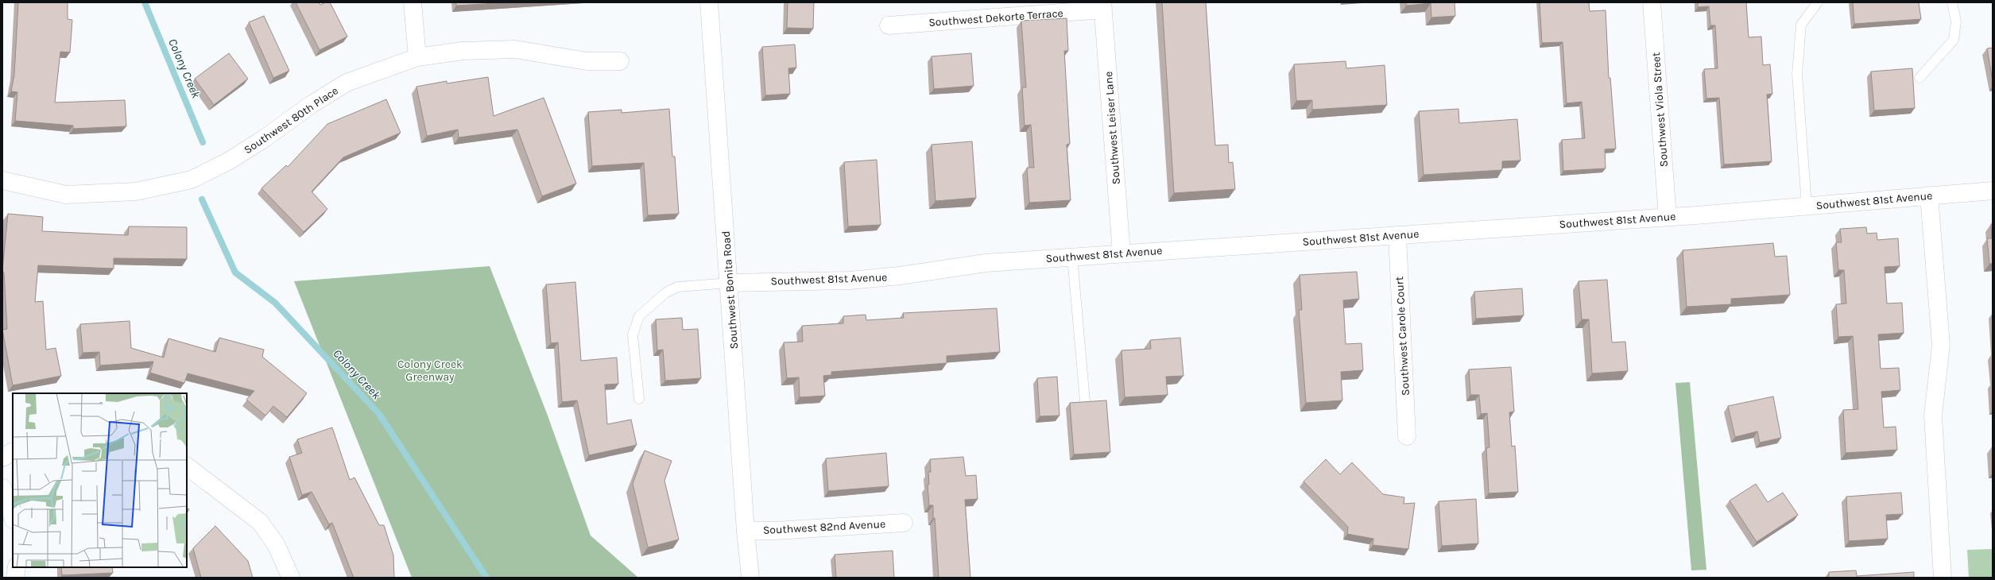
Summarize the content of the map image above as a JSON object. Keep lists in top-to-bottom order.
{
  "streets": {
    "street": [
      "Southwest Dekorte Terrace",
      "Southwest Viola Street",
      "Southwest 80th Place",
      "Southwest Leiser Lane",
      "Southwest 81st Avenue",
      "Southwest Bonita Road",
      "Southwest Carole Court",
      "Southwest 82nd Avenue"
    ]
  },
  "crossings": [
    ["Southwest Dekorte Terrace", "Southwest Leiser Lane"],
    ["Southwest Viola Street", "Southwest 81st Avenue"],
    ["Southwest Leiser Lane", "Southwest 81st Avenue"],
    ["Southwest 81st Avenue", "Southwest Bonita Road"],
    ["Southwest 81st Avenue", "Southwest Carole Court"],
    ["Southwest Bonita Road", "Southwest 82nd Avenue"]
  ],
  "water": ["Colony Creek"],
  "parks": ["Colony Creek Greenway"]
}
